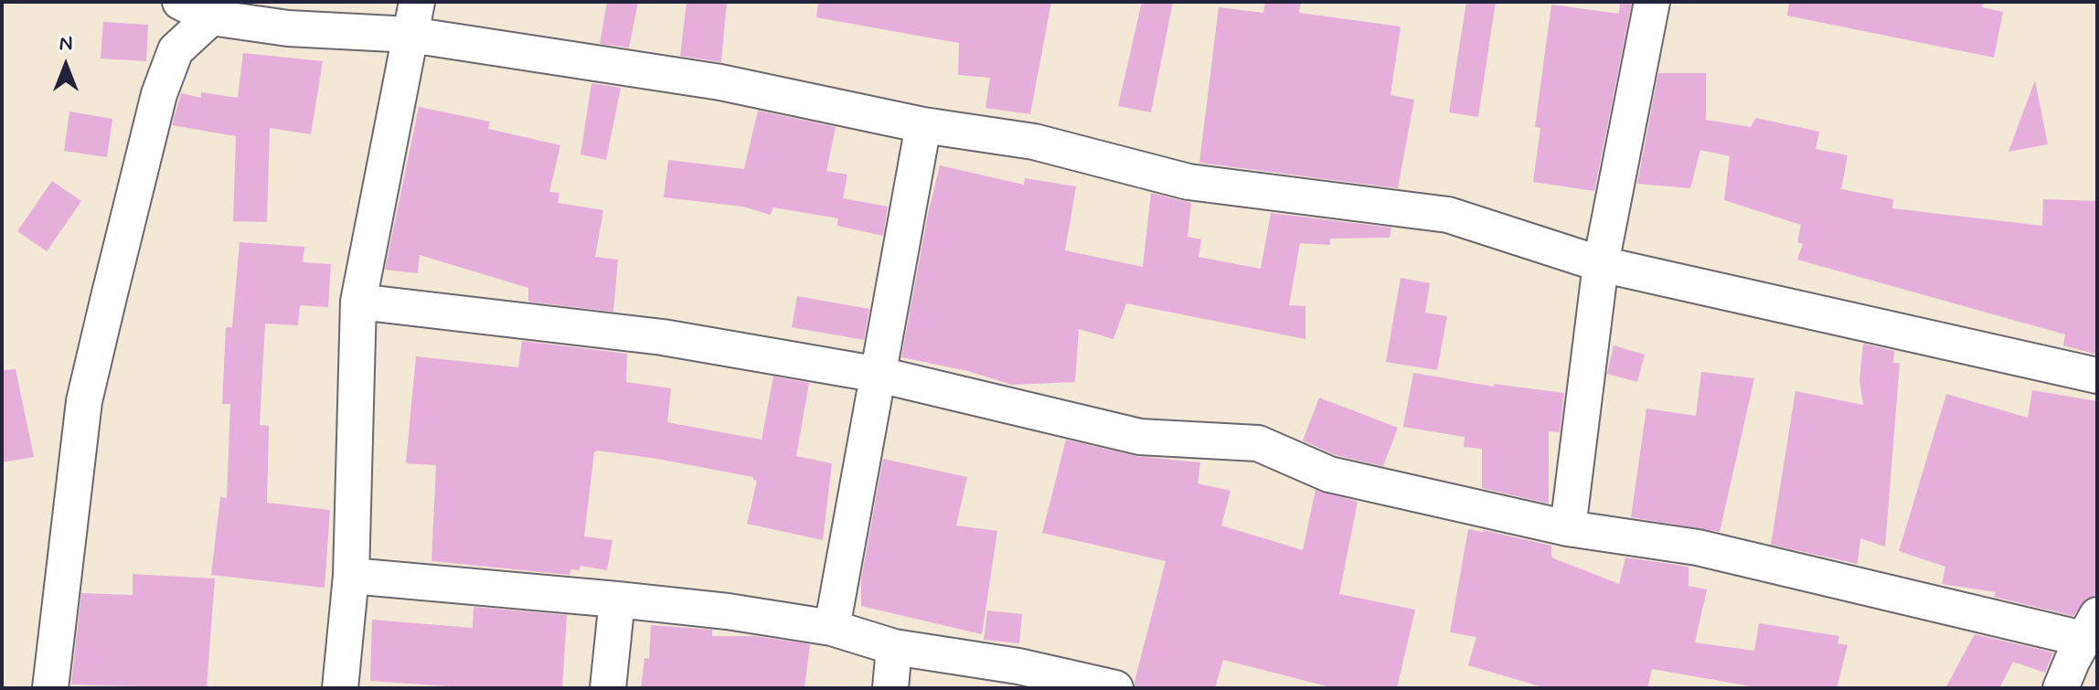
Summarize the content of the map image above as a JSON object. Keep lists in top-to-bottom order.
{
  "north": "top"
}
